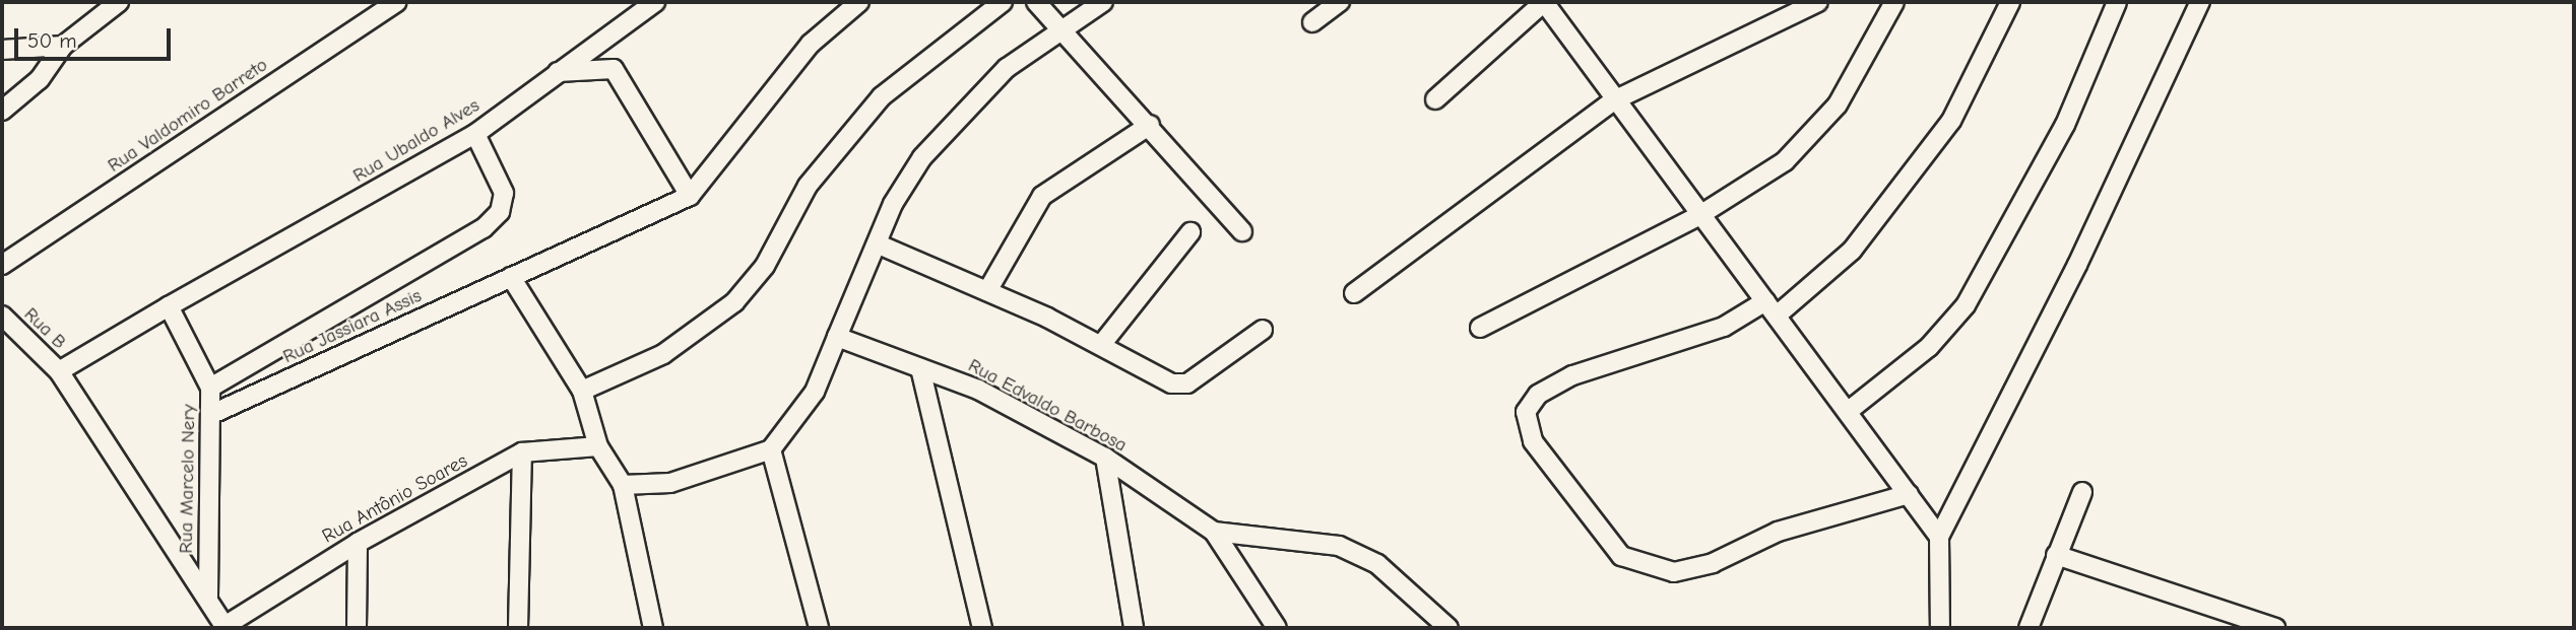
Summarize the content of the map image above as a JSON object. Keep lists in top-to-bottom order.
{
  "streets": {
    "street": [
      "Rua Valdomiro Barreto",
      "Rua Ubaldo Alves",
      "Rua Jassiara Assis",
      "Rua B",
      "Rua Edvaldo Barbosa",
      "Rua Marcelo Nery",
      "Rua Antônio Soares"
    ]
  },
  "crossings": [
    ["Rua Ubaldo Alves", "Rua Marcelo Nery"],
    ["Rua Jassiara Assis", "Rua Marcelo Nery"],
    ["Rua B", "Rua Marcelo Nery"],
    ["Rua B", "Rua Antônio Soares"]
  ],
  "scale_bar": "50 m"
}
